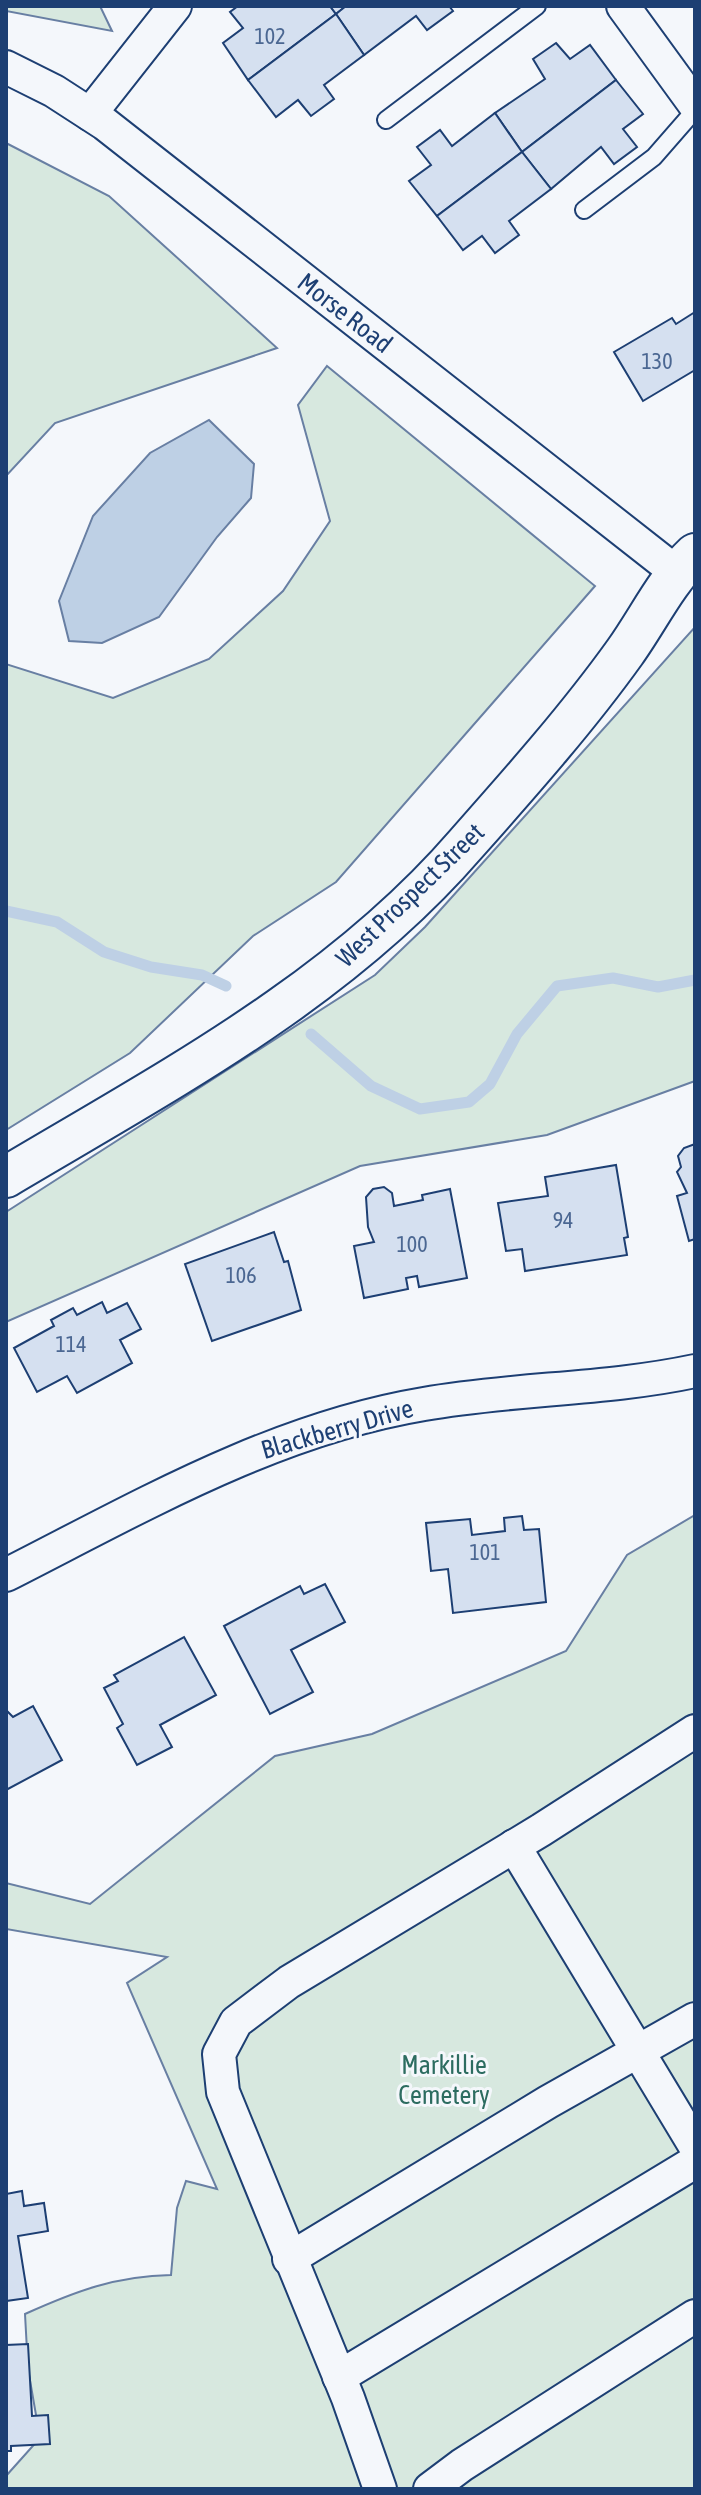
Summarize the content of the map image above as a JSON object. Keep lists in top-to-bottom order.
{
  "streets": {
    "street": ["Morse Road", "West Prospect Street", "Blackberry Drive"]
  },
  "crossings": [
    ["Morse Road", "West Prospect Street"]
  ],
  "parks": ["Markillie Cemetery"],
  "house_numbers": [
    "102",
    "130",
    "94",
    "100",
    "106",
    "114",
    "101"
  ]
}
